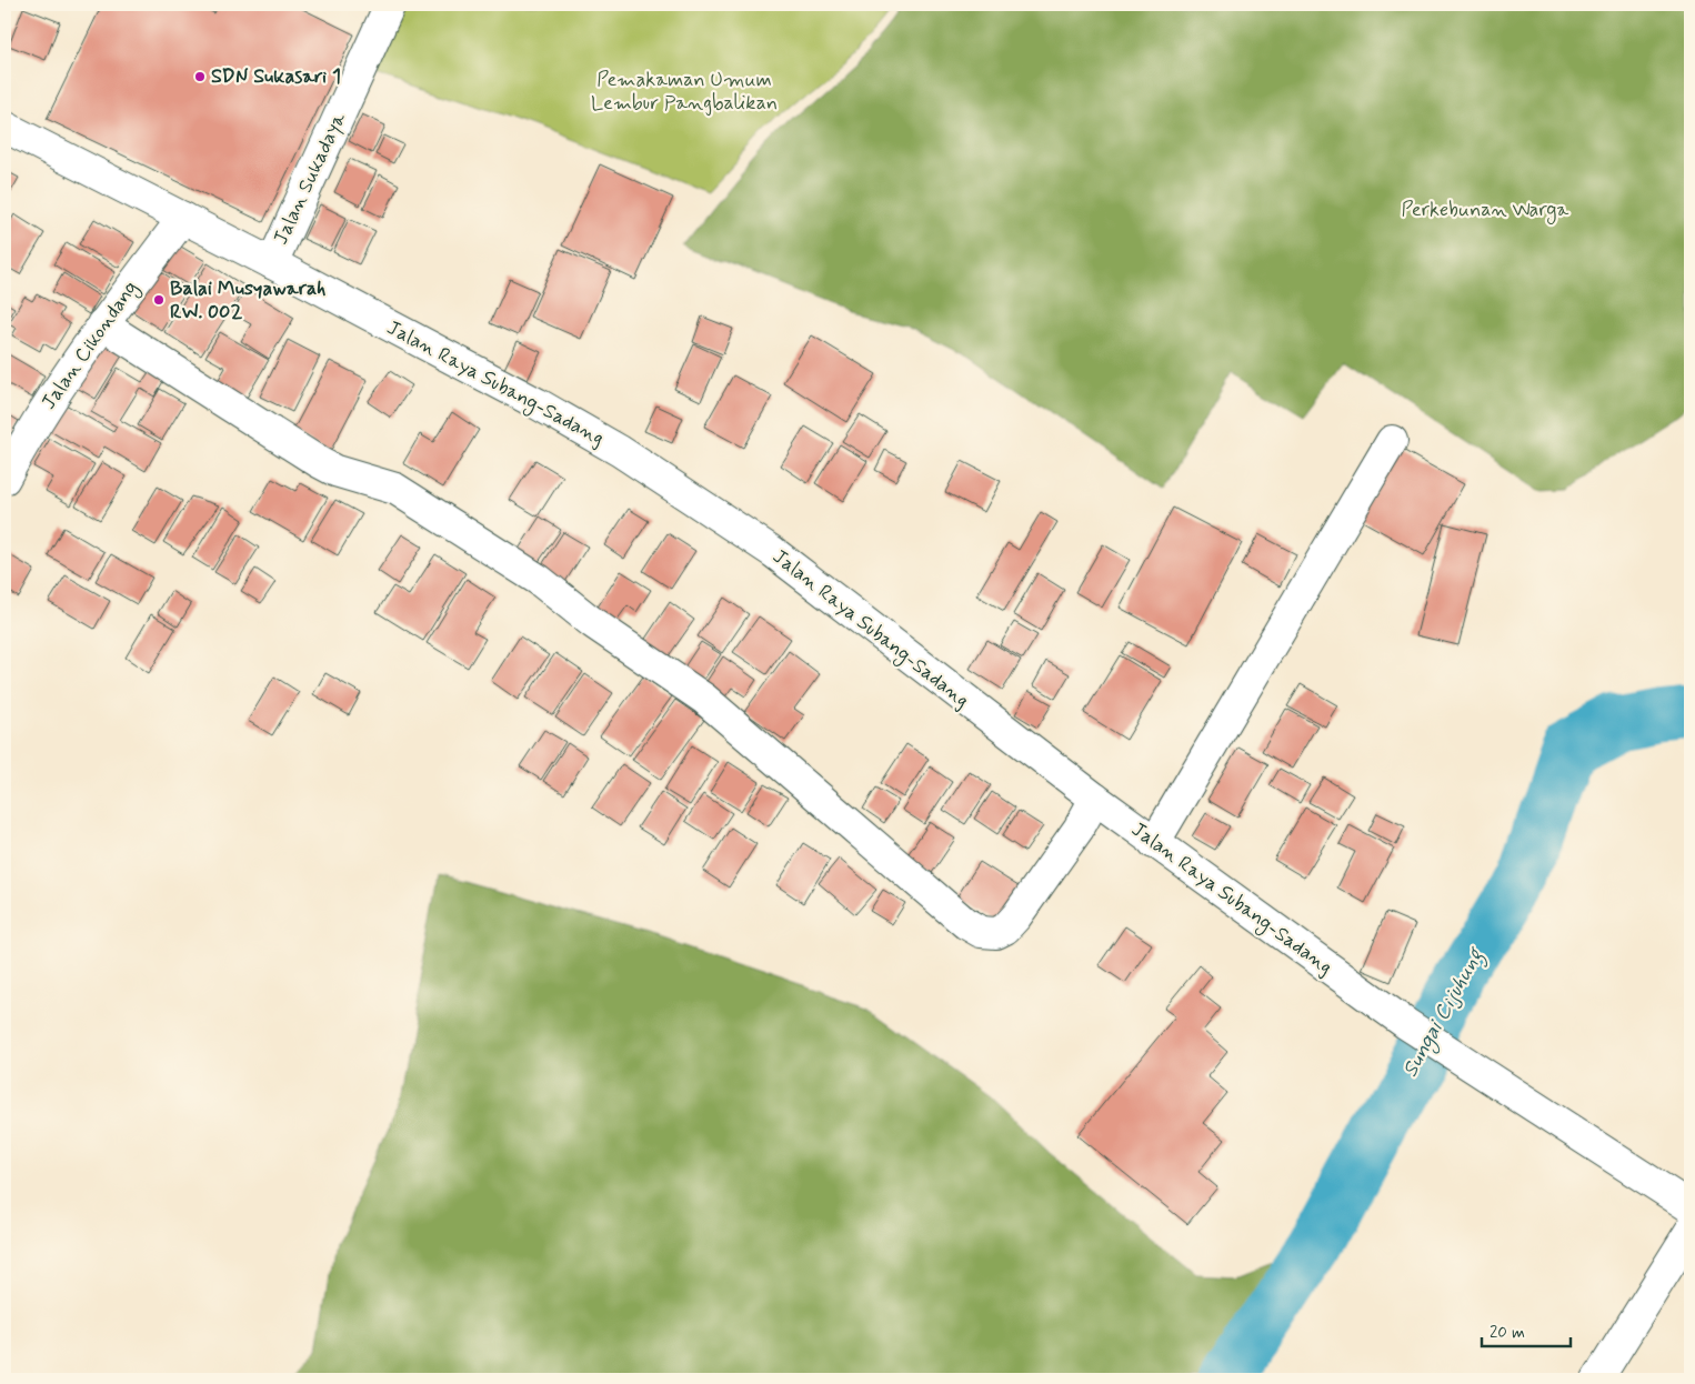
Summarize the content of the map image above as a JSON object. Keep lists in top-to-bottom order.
{
  "streets": {
    "street": ["Jalan Sukadaya", "Jalan Cikondang", "Jalan Raya Subang-Sadang"]
  },
  "crossings": [
    ["Jalan Sukadaya", "Jalan Raya Subang-Sadang"],
    ["Jalan Cikondang", "Jalan Raya Subang-Sadang"]
  ],
  "water": ["Sungai Cijuhung"],
  "parks": ["Pemakaman Umum Lembur Pangbalikan", "Perkebunan Warga"],
  "places": ["SDN Sukasari 1", "Balai Musyawarah RW. 002"],
  "scale_bar": "20 m"
}
